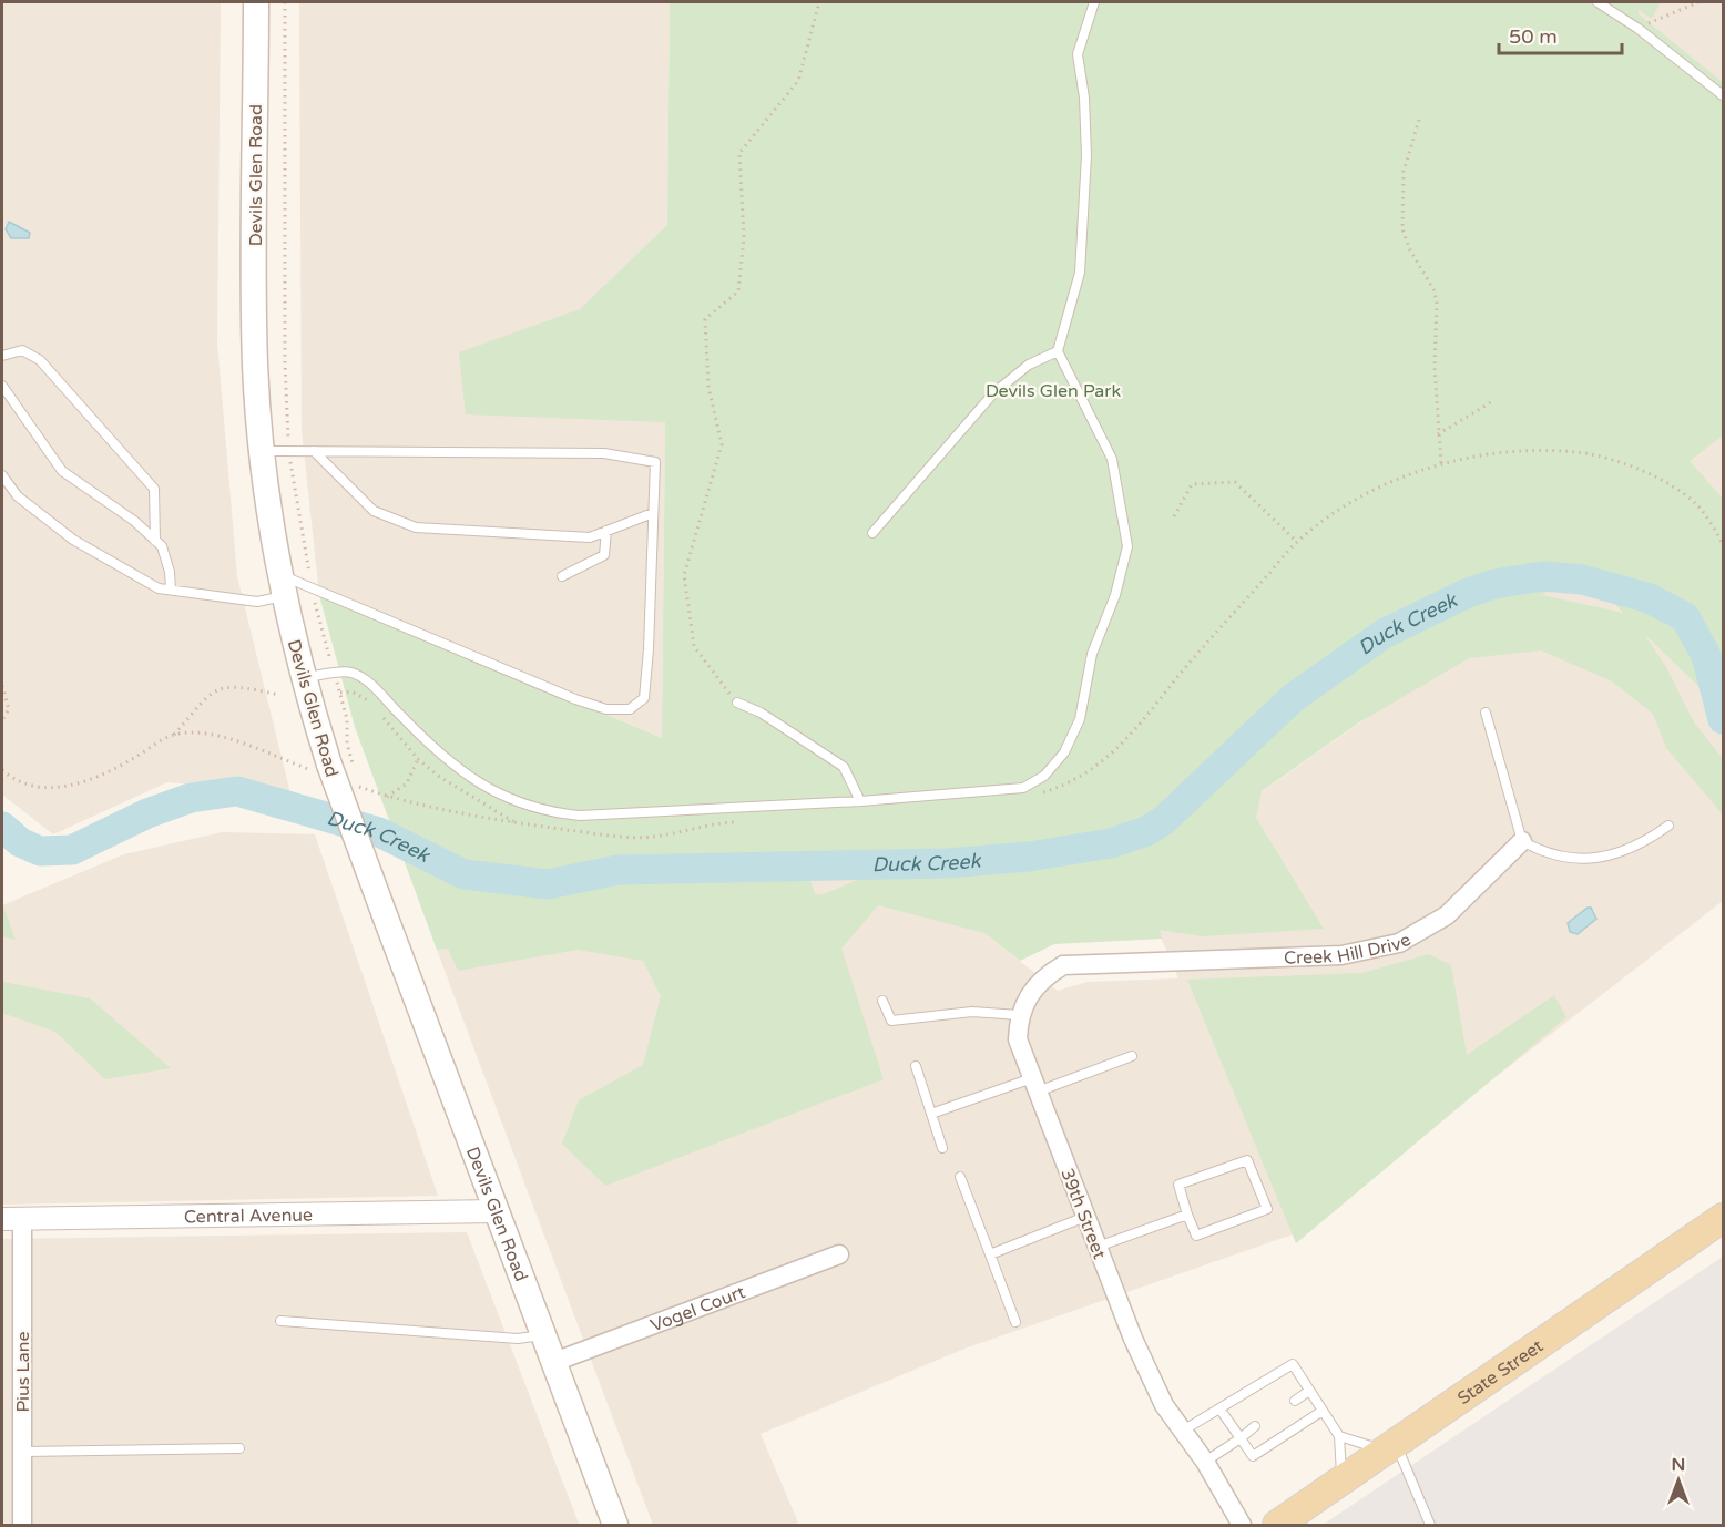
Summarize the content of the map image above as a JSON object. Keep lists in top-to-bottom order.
{
  "streets": {
    "main road": ["Devils Glen Road", "State Street"],
    "street": [
      "Creek Hill Drive",
      "39th Street",
      "Central Avenue",
      "Vogel Court",
      "Pius Lane"
    ]
  },
  "crossings": [
    ["Devils Glen Road", "Central Avenue"],
    ["Devils Glen Road", "Vogel Court"],
    ["Creek Hill Drive", "39th Street"],
    ["Central Avenue", "Pius Lane"]
  ],
  "water": ["Duck Creek"],
  "parks": ["Devils Glen Park"],
  "scale_bar": "50 m",
  "north": "top"
}
